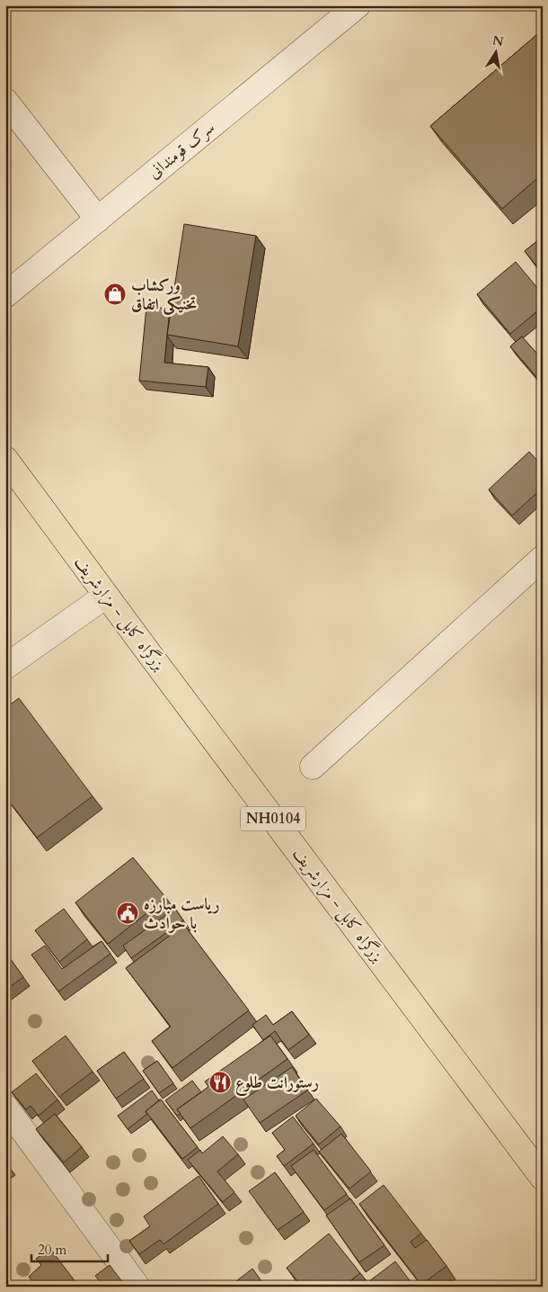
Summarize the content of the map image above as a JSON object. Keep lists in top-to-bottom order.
{
  "streets": {
    "highway": ["بزرگراه کابل - مزارشریف", "NH0104"],
    "street": ["سرک قومندانی"]
  },
  "places": {
    "shop": ["ورکشاب تخنیکی اتفاق"],
    "public building": ["ریاست مبارزه با حوادث"],
    "restaurant": ["رستورانت طلوع"]
  },
  "scale_bar": "20 m",
  "north": "top"
}
